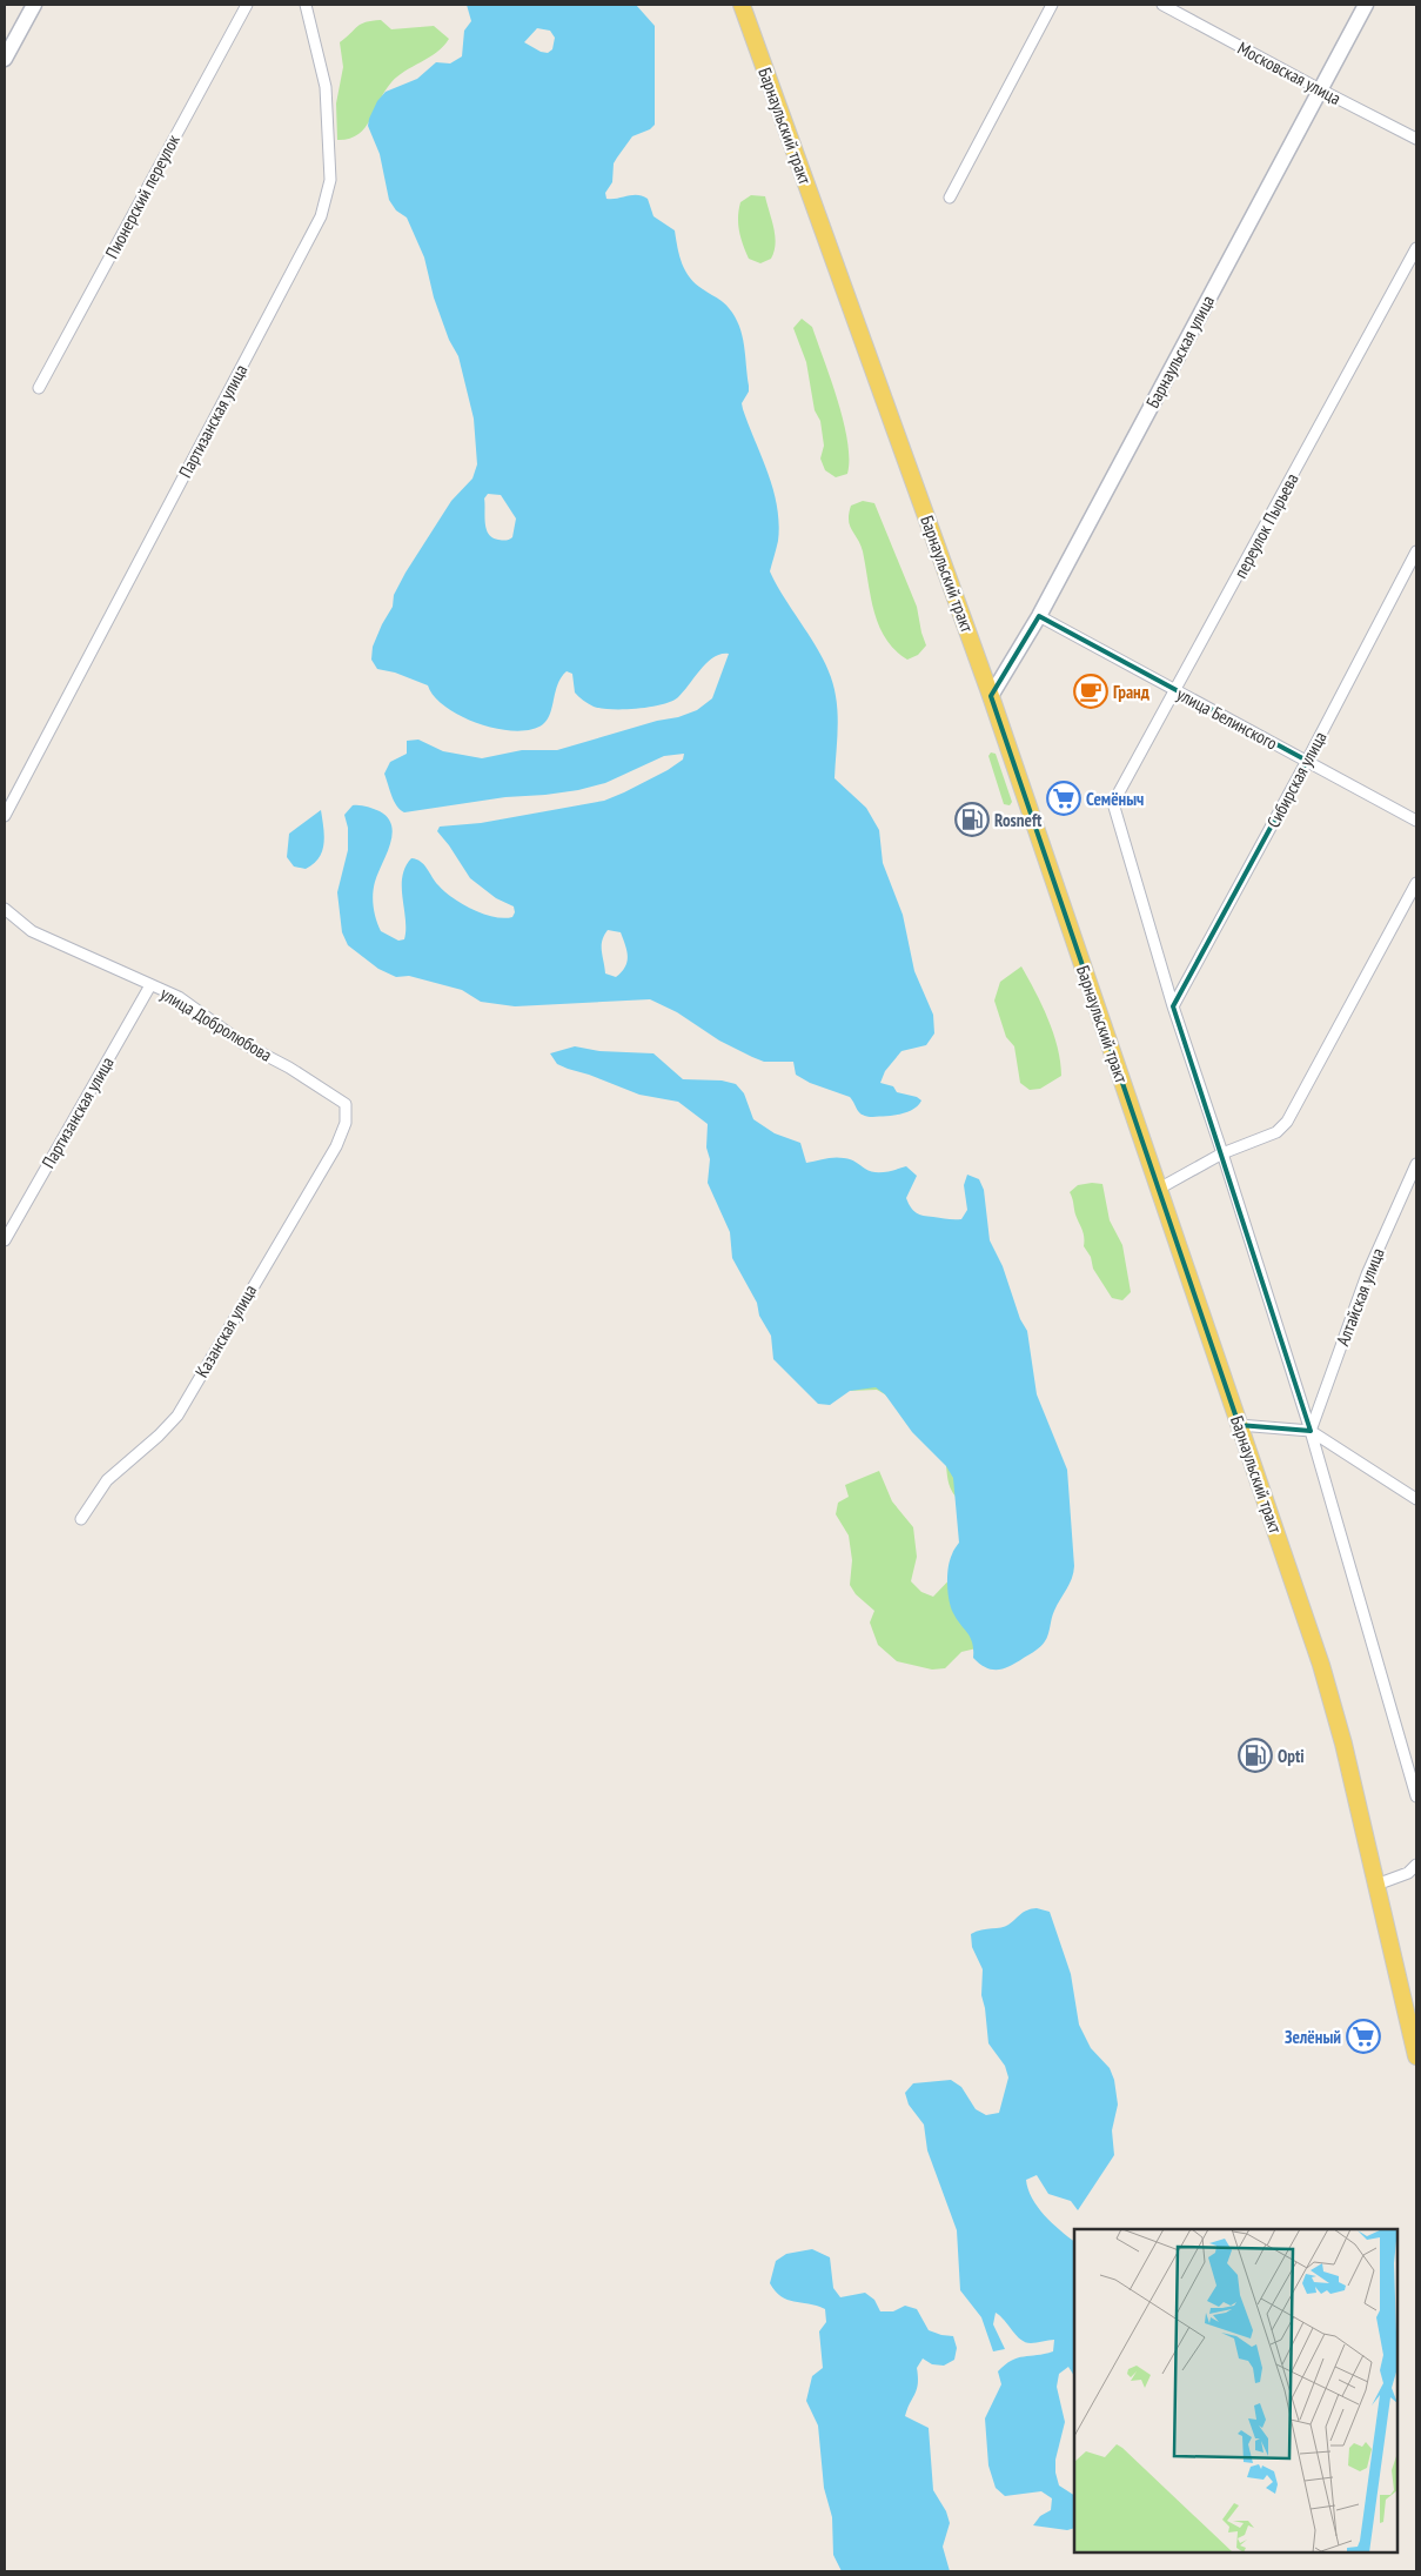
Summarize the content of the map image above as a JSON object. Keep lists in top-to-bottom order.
{
  "streets": {
    "main road": ["Барнаульский тракт"],
    "street": [
      "Московская улица",
      "Пионерский переулок",
      "Барнаульская улица",
      "Партизанская улица",
      "переулок Пырьева",
      "улица Белинского",
      "Сибирская улица",
      "улица Добролюбова",
      "Алтайская улица",
      "Казанская улица"
    ]
  },
  "crossings": [
    ["Московская улица", "Барнаульская улица"],
    ["Барнаульский тракт", "Барнаульская улица"],
    ["Барнаульская улица", "улица Белинского"],
    ["Партизанская улица", "улица Добролюбова"],
    ["переулок Пырьева", "улица Белинского"],
    ["переулок Пырьева", "Сибирская улица"],
    ["улица Белинского", "Сибирская улица"],
    ["улица Добролюбова", "Казанская улица"]
  ],
  "places": {
    "cafe": ["Гранд"],
    "supermarket": ["Семёныч", "Зелёный"],
    "fuel station": ["Rosneft", "Opti"]
  }
}
